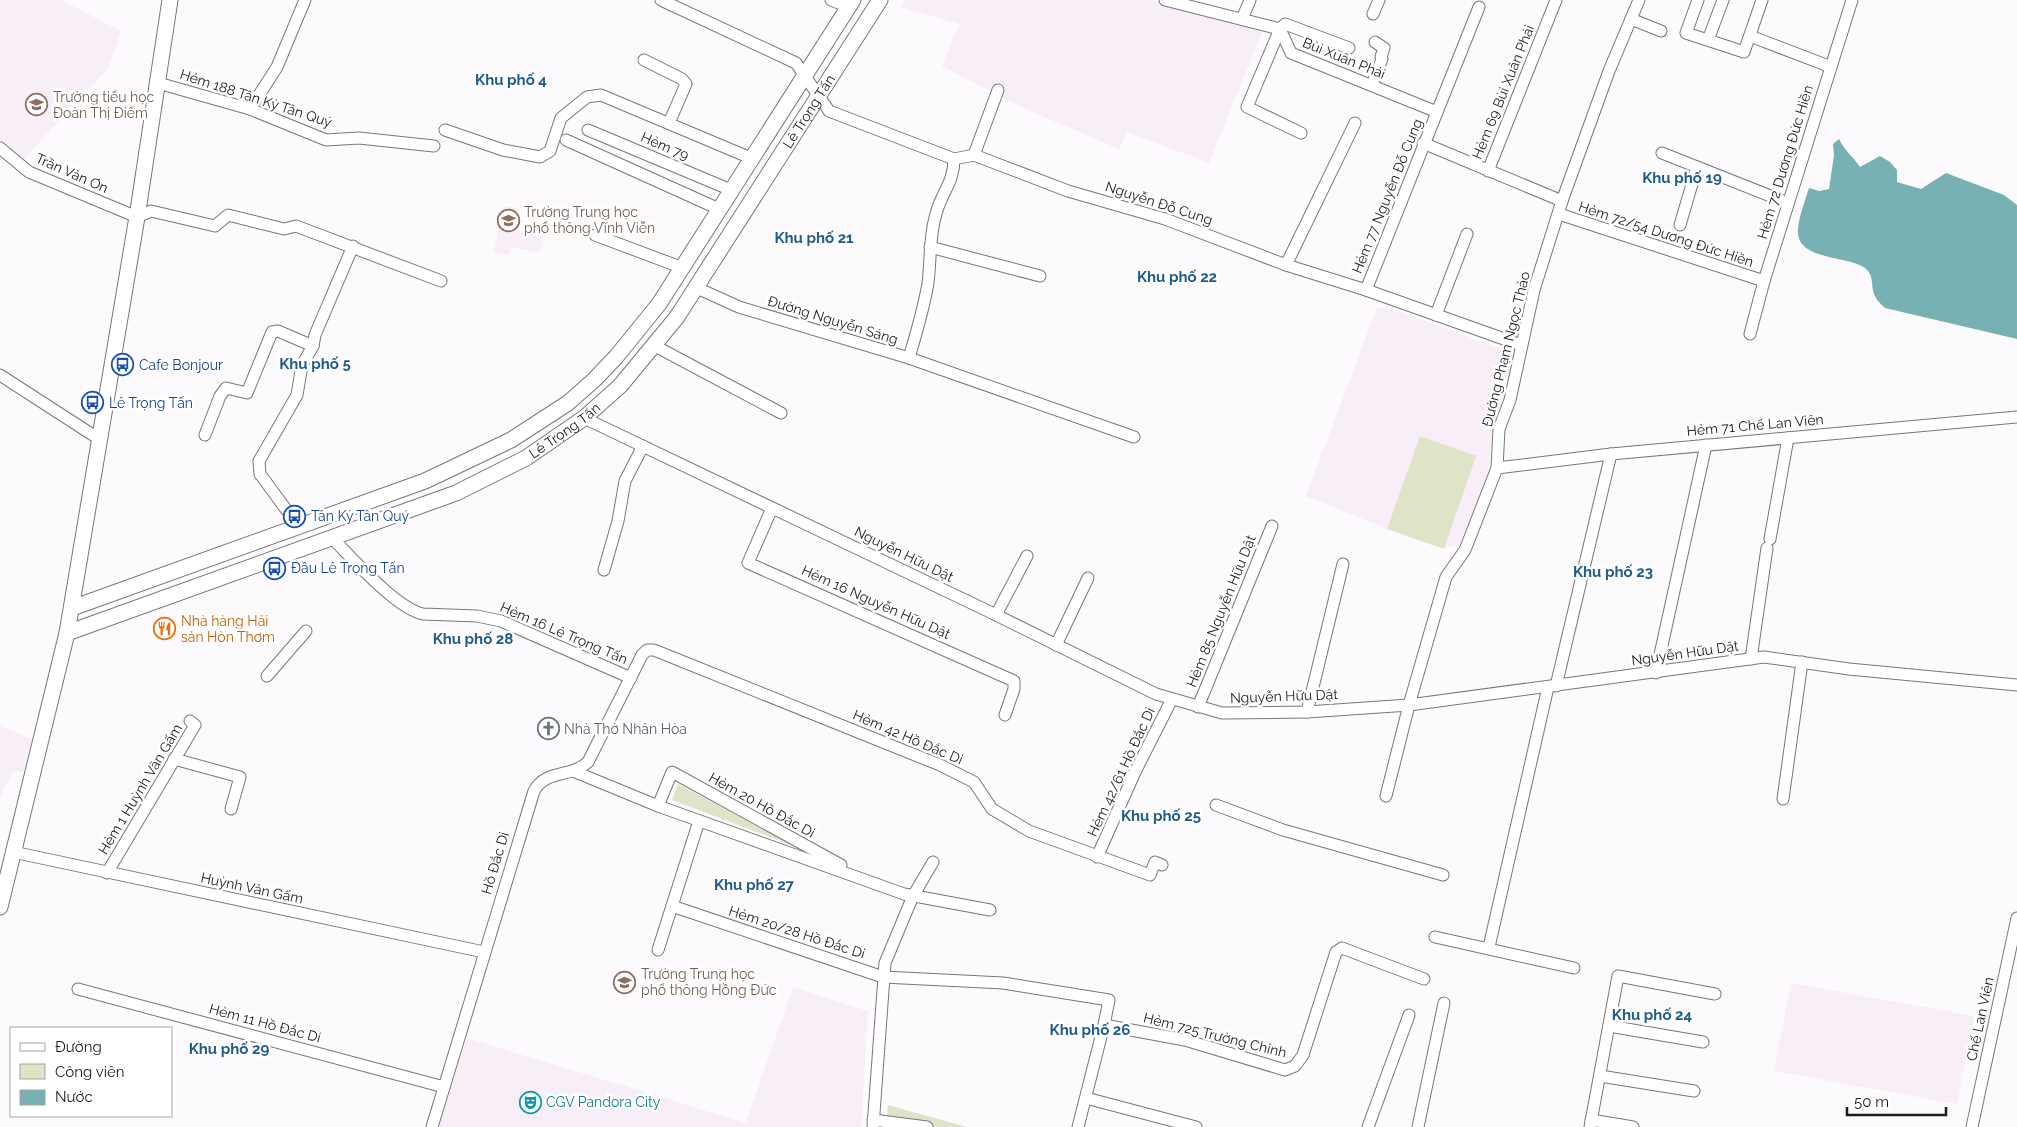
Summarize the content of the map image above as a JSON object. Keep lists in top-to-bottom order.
{
  "streets": {
    "main road": ["Lê Trọng Tấn"],
    "street": [
      "Bùi Xuân Phái",
      "Hẻm 69 Bùi Xuân Phái",
      "Hẻm 188 Tân Kỳ Tân Quý",
      "Hẻm 79",
      "Hẻm 72 Dương Đức Hiền",
      "Trần Văn Ơn",
      "Hẻm 77 Nguyễn Đỗ Cung",
      "Nguyễn Đỗ Cung",
      "Hẻm 72/54 Dương Đức Hiền",
      "Đường Nguyễn Sáng",
      "Đường Phạm Ngọc Thảo",
      "Hẻm 71 Chế Lan Viên",
      "Nguyễn Hữu Dật",
      "Hẻm 16 Nguyễn Hữu Dật",
      "Hẻm 85 Nguyễn Hữu Dật",
      "Hẻm 16 Lê Trọng Tấn",
      "Hẻm 42 Hồ Đắc Di",
      "Hẻm 42/61 Hồ Đắc Di",
      "Hẻm 1 Huỳnh Văn Gấm",
      "Hẻm 20 Hồ Đắc Di",
      "Hồ Đắc Di",
      "Huỳnh Văn Gấm",
      "Hẻm 20/28 Hồ Đắc Di",
      "Chế Lan Viên",
      "Hẻm 11 Hồ Đắc Di",
      "Hẻm 725 Trường Chinh"
    ]
  },
  "crossings": [
    ["Bùi Xuân Phái", "Hẻm 77 Nguyễn Đỗ Cung"],
    ["Lê Trọng Tấn", "Hẻm 79"],
    ["Lê Trọng Tấn", "Đường Nguyễn Sáng"],
    ["Lê Trọng Tấn", "Nguyễn Hữu Dật"],
    ["Lê Trọng Tấn", "Hẻm 16 Lê Trọng Tấn"],
    ["Hẻm 72 Dương Đức Hiền", "Hẻm 72/54 Dương Đức Hiền"],
    ["Hẻm 77 Nguyễn Đỗ Cung", "Nguyễn Đỗ Cung"],
    ["Nguyễn Đỗ Cung", "Đường Phạm Ngọc Thảo"],
    ["Hẻm 72/54 Dương Đức Hiền", "Đường Phạm Ngọc Thảo"],
    ["Đường Phạm Ngọc Thảo", "Hẻm 71 Chế Lan Viên"],
    ["Đường Phạm Ngọc Thảo", "Nguyễn Hữu Dật"],
    ["Nguyễn Hữu Dật", "Hẻm 16 Nguyễn Hữu Dật"],
    ["Nguyễn Hữu Dật", "Hẻm 85 Nguyễn Hữu Dật"],
    ["Nguyễn Hữu Dật", "Hẻm 42/61 Hồ Đắc Di"],
    ["Hẻm 16 Lê Trọng Tấn", "Hồ Đắc Di"],
    ["Hẻm 42 Hồ Đắc Di", "Hẻm 42/61 Hồ Đắc Di"],
    ["Hẻm 42 Hồ Đắc Di", "Hồ Đắc Di"],
    ["Hẻm 1 Huỳnh Văn Gấm", "Huỳnh Văn Gấm"],
    ["Hẻm 20 Hồ Đắc Di", "Hồ Đắc Di"],
    ["Hồ Đắc Di", "Huỳnh Văn Gấm"],
    ["Hồ Đắc Di", "Hẻm 11 Hồ Đắc Di"]
  ],
  "districts": [
    "Khu phố 4",
    "Khu phố 19",
    "Khu phố 21",
    "Khu phố 22",
    "Khu phố 5",
    "Khu phố 23",
    "Khu phố 28",
    "Khu phố 25",
    "Khu phố 27",
    "Khu phố 24",
    "Khu phố 26",
    "Khu phố 29"
  ],
  "places": {
    "school or university": ["Trường tiểu học Đoàn Thị Điểm", "Trường Trung học phổ thông Vĩnh Viễn", "Trường Trung học phổ thông Hồng Đức"],
    "bus stop": [
      "Cafe Bonjour",
      "Lê Trọng Tấn",
      "Tân Kỳ Tân Quý",
      "Đầu Lê Trọng Tấn"
    ],
    "restaurant": ["Nhà hàng Hải sản Hòn Thơm"],
    "church": ["Nhà Thờ Nhân Hòa"],
    "theatre": ["CGV Pandora City"]
  },
  "legend": ["Đường", "Công viên", "Nước"],
  "scale_bar": "50 m"
}
